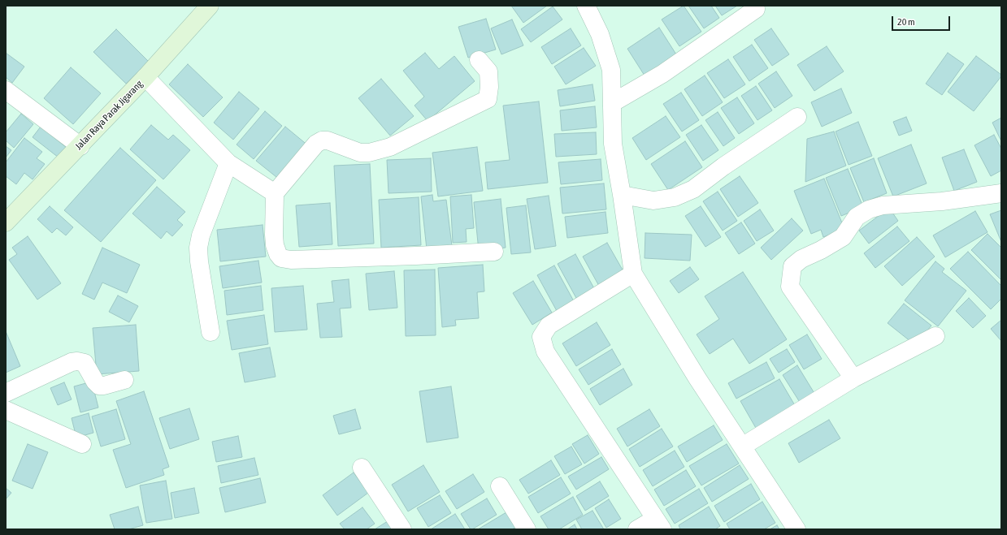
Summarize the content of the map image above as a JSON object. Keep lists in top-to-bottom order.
{
  "streets": {
    "street": ["Jalan Raya Parak Jigarang"]
  },
  "scale_bar": "20 m"
}
